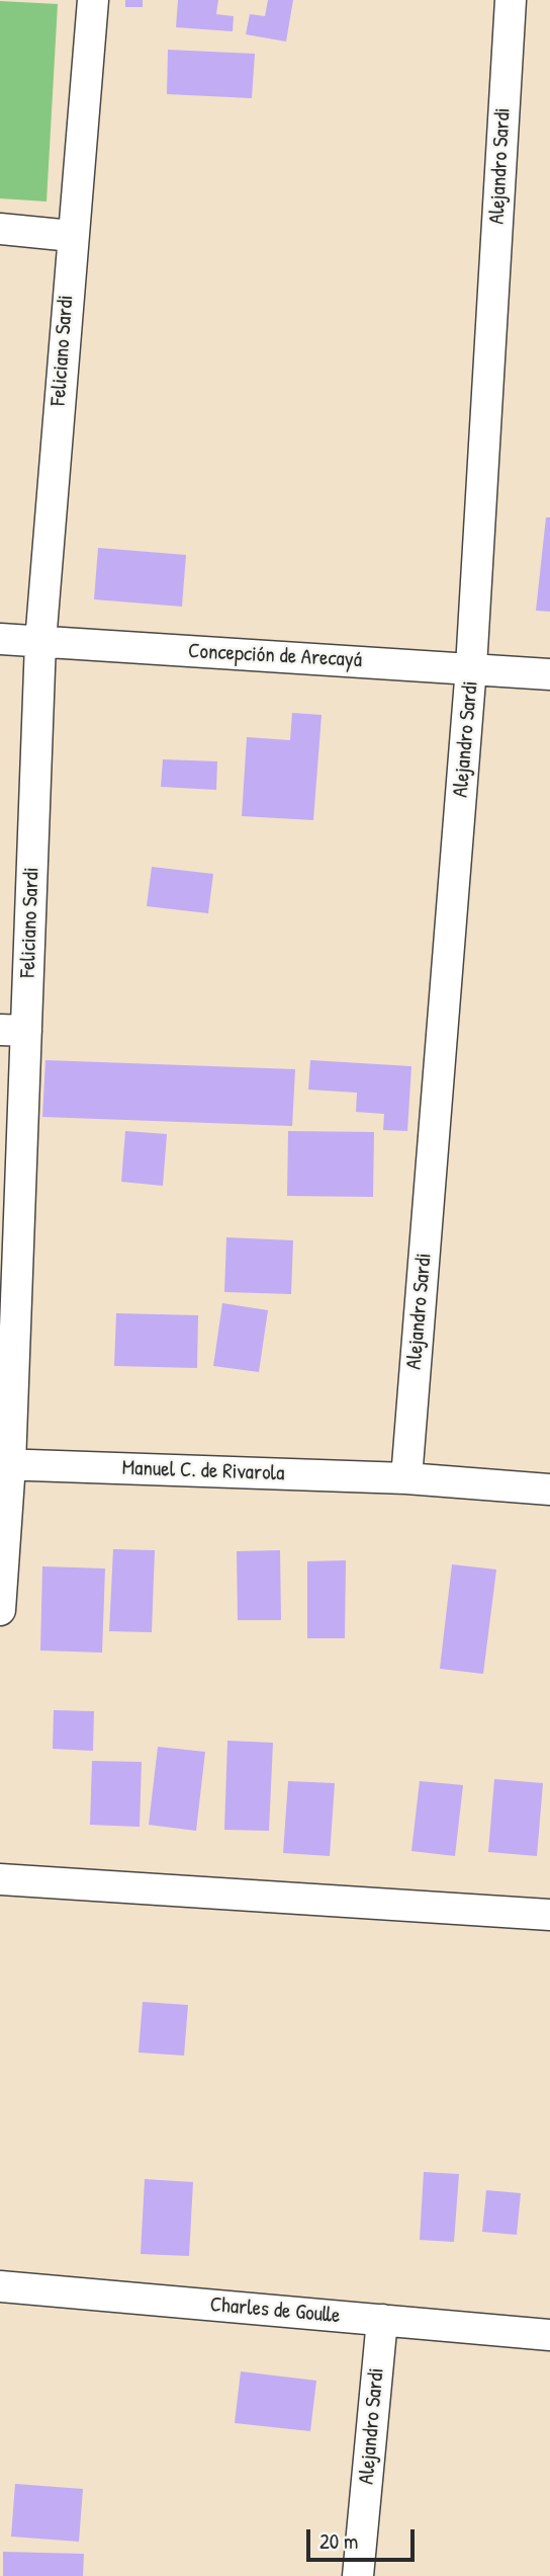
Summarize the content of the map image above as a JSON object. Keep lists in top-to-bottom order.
{
  "streets": {
    "street": [
      "Alejandro Sardi",
      "Feliciano Sardi",
      "Concepción de Arecayá",
      "Manuel C. de Rivarola",
      "Charles de Goulle"
    ]
  },
  "crossings": [
    ["Alejandro Sardi", "Concepción de Arecayá"],
    ["Alejandro Sardi", "Manuel C. de Rivarola"],
    ["Alejandro Sardi", "Charles de Goulle"],
    ["Feliciano Sardi", "Concepción de Arecayá"],
    ["Feliciano Sardi", "Manuel C. de Rivarola"]
  ],
  "scale_bar": "20 m"
}
